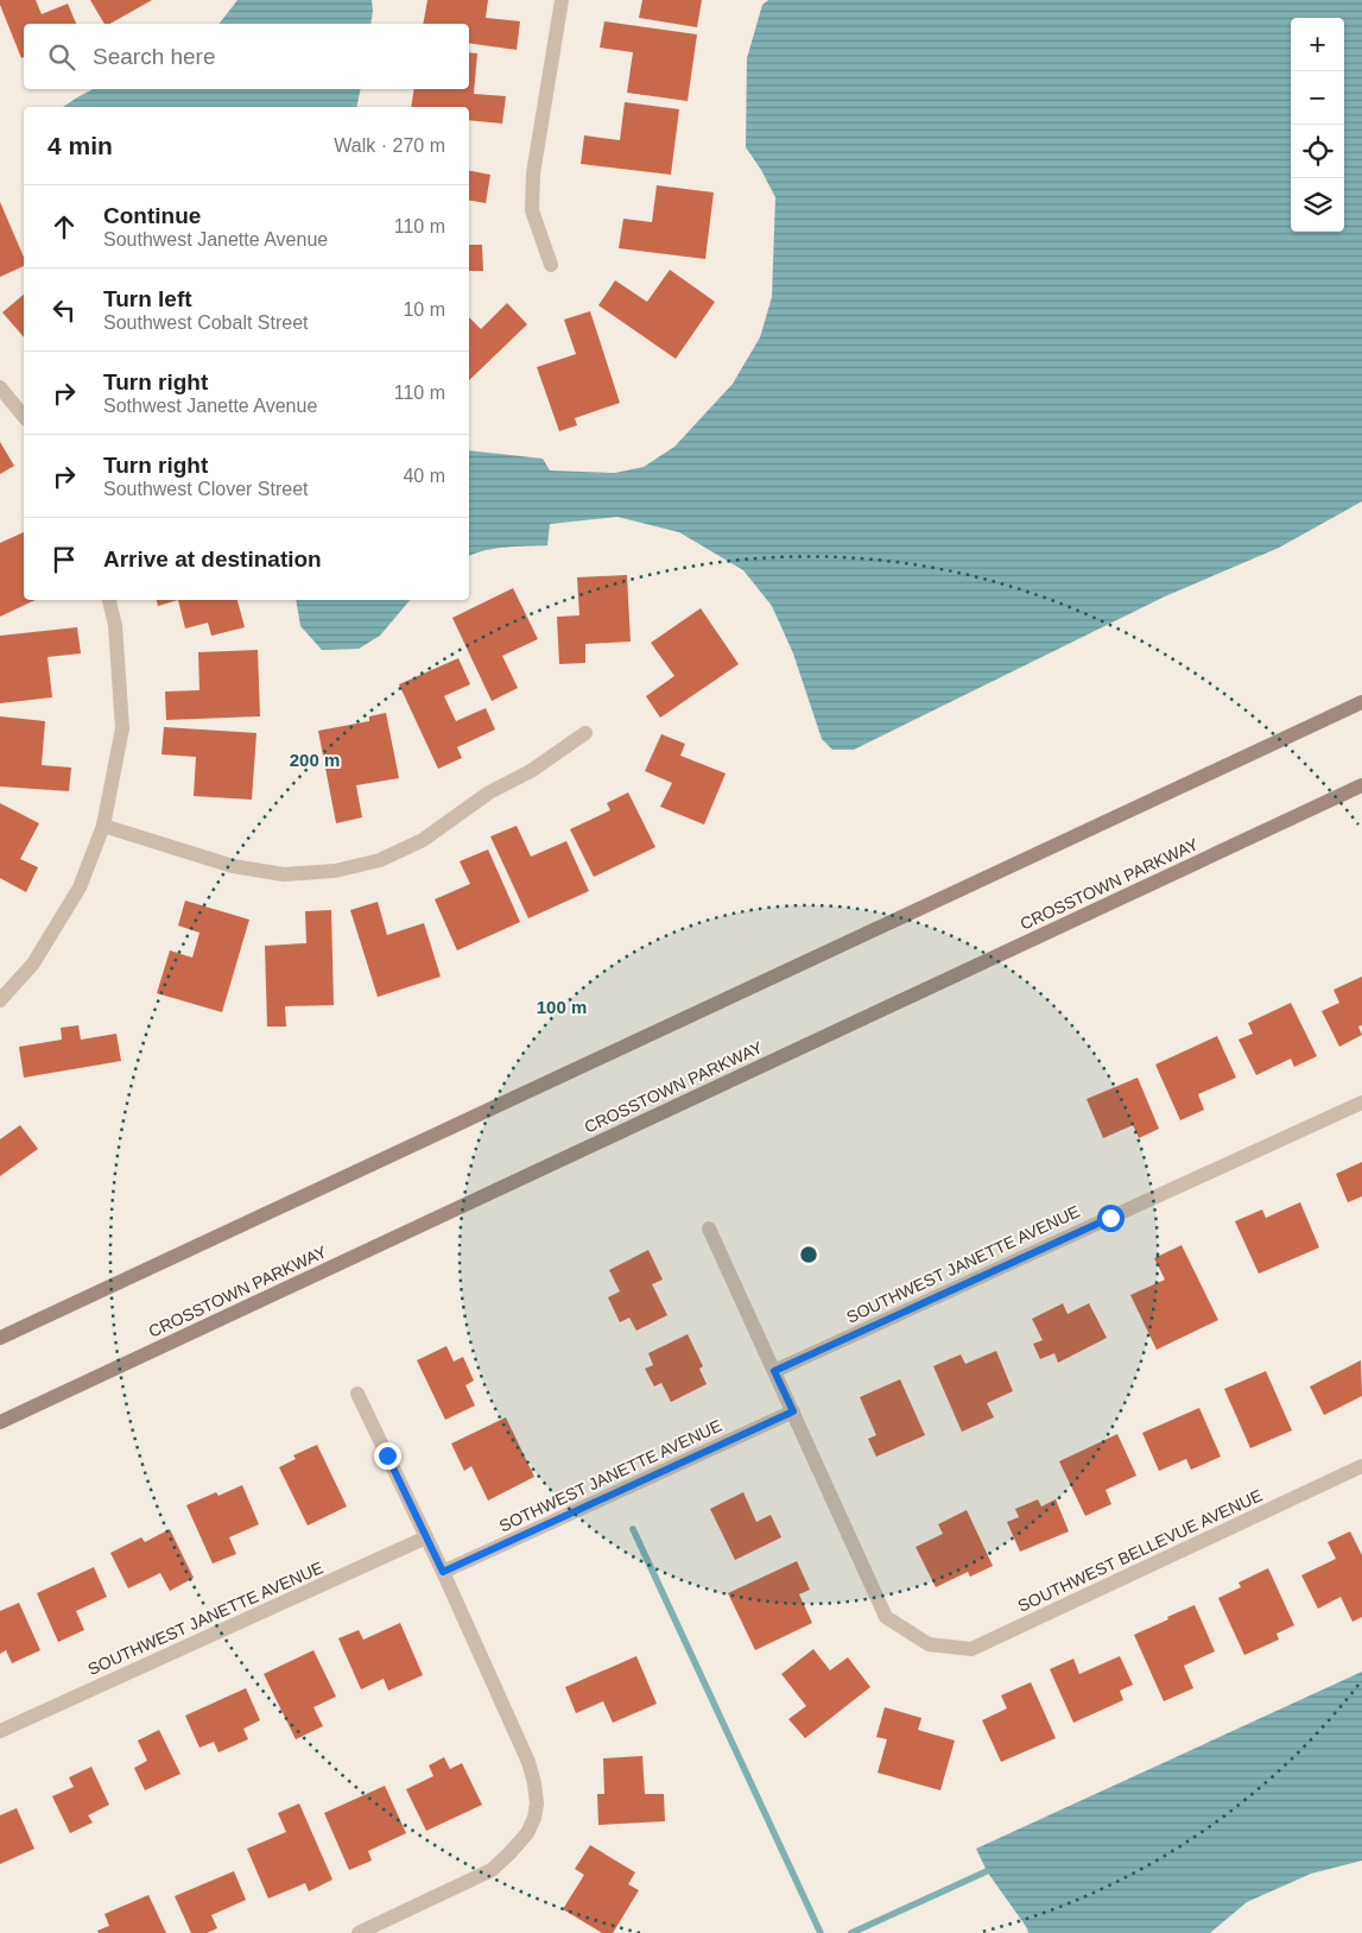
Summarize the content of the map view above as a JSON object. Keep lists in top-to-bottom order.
{
  "streets": {
    "main road": ["CROSSTOWN PARKWAY"],
    "street": ["SOUTHWEST JANETTE AVENUE", "SOTHWEST JANETTE AVENUE", "SOUTHWEST BELLEVUE AVENUE"]
  },
  "crossings": [
    ["SOTHWEST JANETTE AVENUE", "SOUTHWEST BELLEVUE AVENUE"]
  ],
  "page": {
    "map_buttons": ["+", "−"],
    "search": "Search here",
    "heading": ["4 min", "Walk · 270 m"],
    "list": [
      ["Continue", "Southwest Janette Avenue", "110 m"],
      ["Turn left", "Southwest Cobalt Street", "10 m"],
      ["Turn right", "Sothwest Janette Avenue", "110 m"],
      ["Turn right", "Southwest Clover Street", "40 m"],
      "Arrive at destination"
    ]
  },
  "rings": ["200 m", "100 m"]
}
